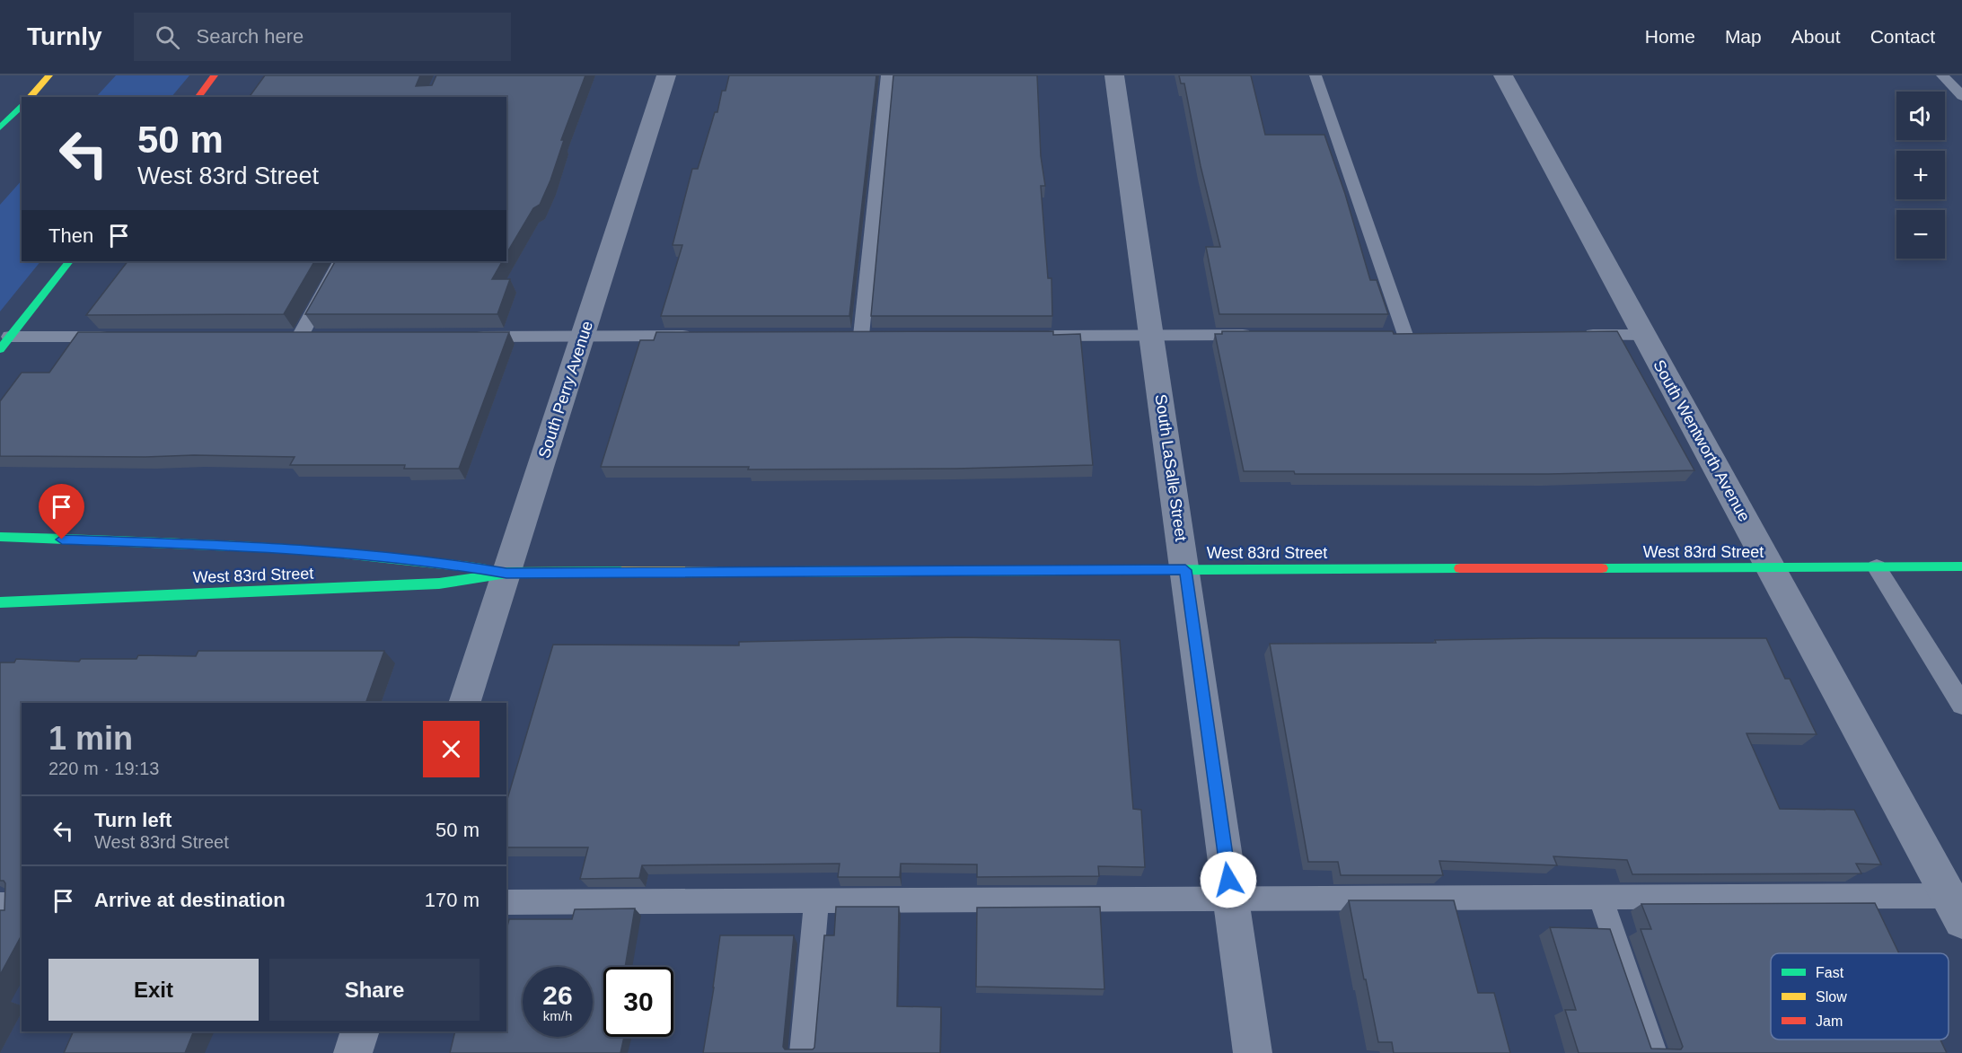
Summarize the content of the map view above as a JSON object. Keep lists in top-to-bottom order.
{
  "streets": {
    "main road": ["West 83rd Street"],
    "street": ["South Perry Avenue", "South Wentworth Avenue", "South LaSalle Street"]
  },
  "crossings": [
    ["South Perry Avenue", "West 83rd Street"],
    ["South Wentworth Avenue", "West 83rd Street"],
    ["South LaSalle Street", "West 83rd Street"]
  ],
  "legend": ["Fast", "Slow", "Jam"],
  "page": {
    "header": "Turnly",
    "search": "Search here",
    "nav": [
      "Home",
      "Map",
      "About",
      "Contact"
    ],
    "map_buttons": ["+", "−"],
    "turn": ["50 m", "West 83rd Street"],
    "then": "Then",
    "heading": ["1 min", "220 m · 19:13"],
    "list": [
      {
        "name": "Turn left",
        "note": "West 83rd Street",
        "value": "50 m"
      },
      {
        "name": "Arrive at destination",
        "value": "170 m"
      }
    ],
    "buttons": ["Exit", "Share"],
    "speed": "26 km/h",
    "limit": "30"
  }
}
